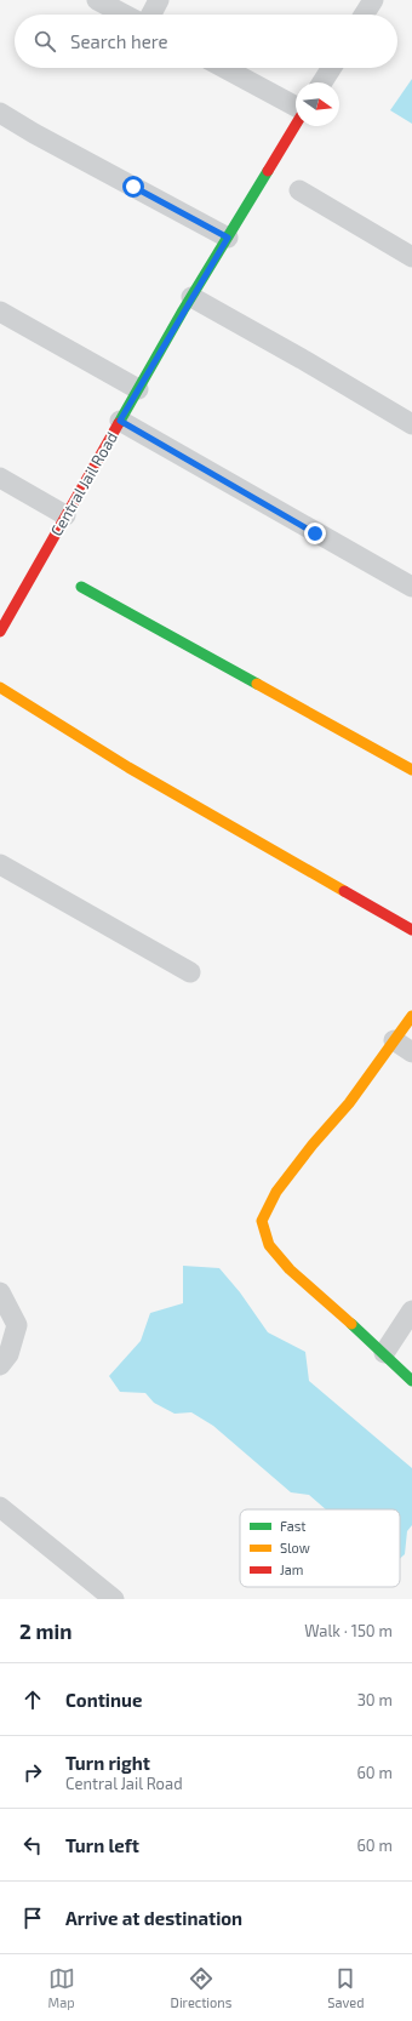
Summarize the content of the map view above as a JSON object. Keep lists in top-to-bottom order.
{
  "streets": {
    "street": ["Central Jail Road"]
  },
  "legend": ["Fast", "Slow", "Jam"],
  "north": "right",
  "page": {
    "search": "Search here",
    "heading": ["2 min", "Walk · 150 m"],
    "list": [
      ["Continue", "30 m"],
      ["Turn right", "Central Jail Road", "60 m"],
      ["Turn left", "60 m"],
      "Arrive at destination"
    ],
    "nav": ["Map", "Directions", "Saved"]
  }
}
